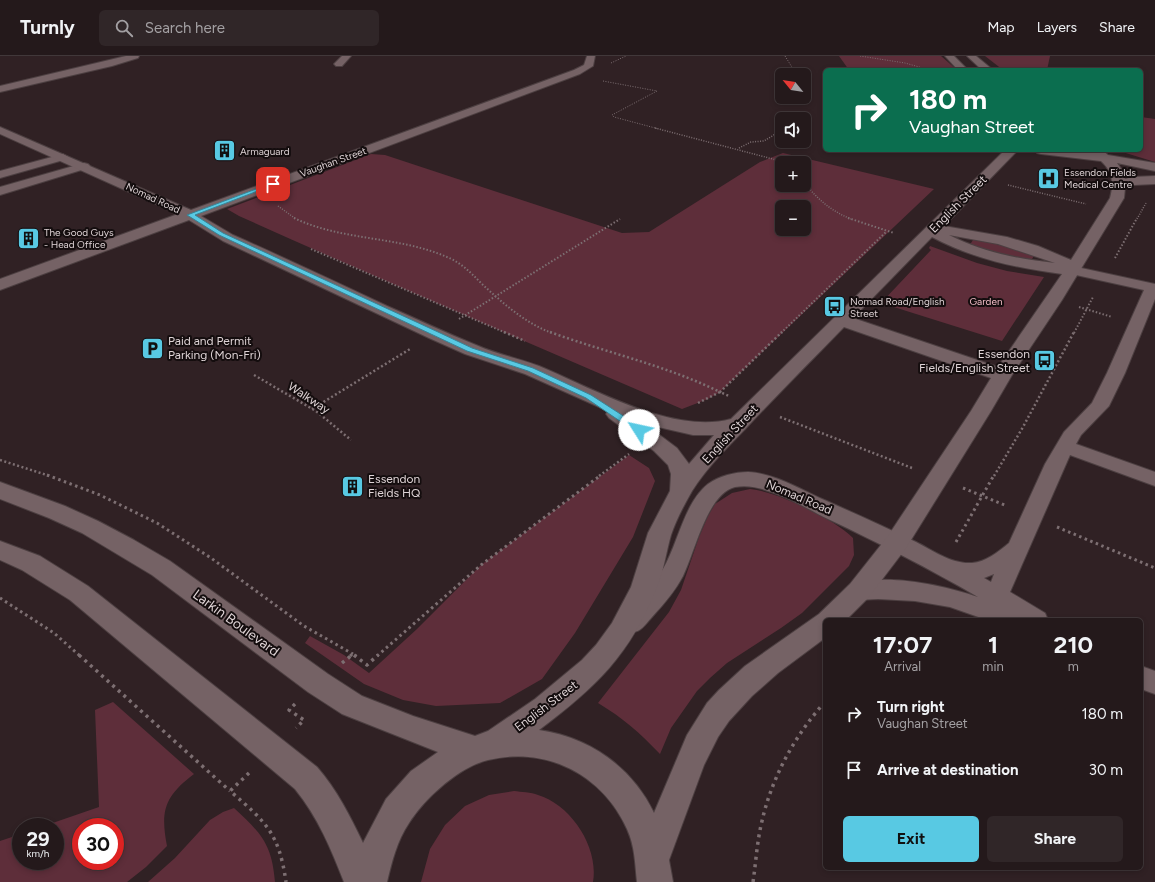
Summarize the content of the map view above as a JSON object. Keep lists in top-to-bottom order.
{
  "streets": {
    "street": [
      "Vaughan Street",
      "Nomad Road",
      "English Street",
      "Larkin Boulevard"
    ],
    "path": ["Walkway"]
  },
  "crossings": [
    ["Vaughan Street", "Nomad Road"],
    ["Nomad Road", "English Street"],
    ["English Street", "Larkin Boulevard"]
  ],
  "parks": ["Garden"],
  "places": {
    "building": ["Armaguard", "The Good Guys - Head Office", "Essendon Fields HQ"],
    "hospital": ["Essendon Fields Medical Centre"],
    "bus stop": ["Nomad Road/English Street", "Essendon Fields/English Street"],
    "parking": ["Paid and Permit Parking (Mon-Fri)"]
  },
  "north": "top left",
  "page": {
    "header": "Turnly",
    "search": "Search here",
    "nav": ["Map", "Layers", "Share"],
    "map_buttons": ["+", "−"],
    "turn": ["180 m", "Vaughan Street"],
    "eta": [
      "17:07",
      "Arrival",
      "1",
      "min",
      "210",
      "m"
    ],
    "list": [
      {
        "name": "Turn right",
        "note": "Vaughan Street",
        "value": "180 m"
      },
      {
        "name": "Arrive at destination",
        "value": "30 m"
      }
    ],
    "buttons": ["Exit", "Share"],
    "speed": "29 km/h",
    "limit": "30"
  }
}
